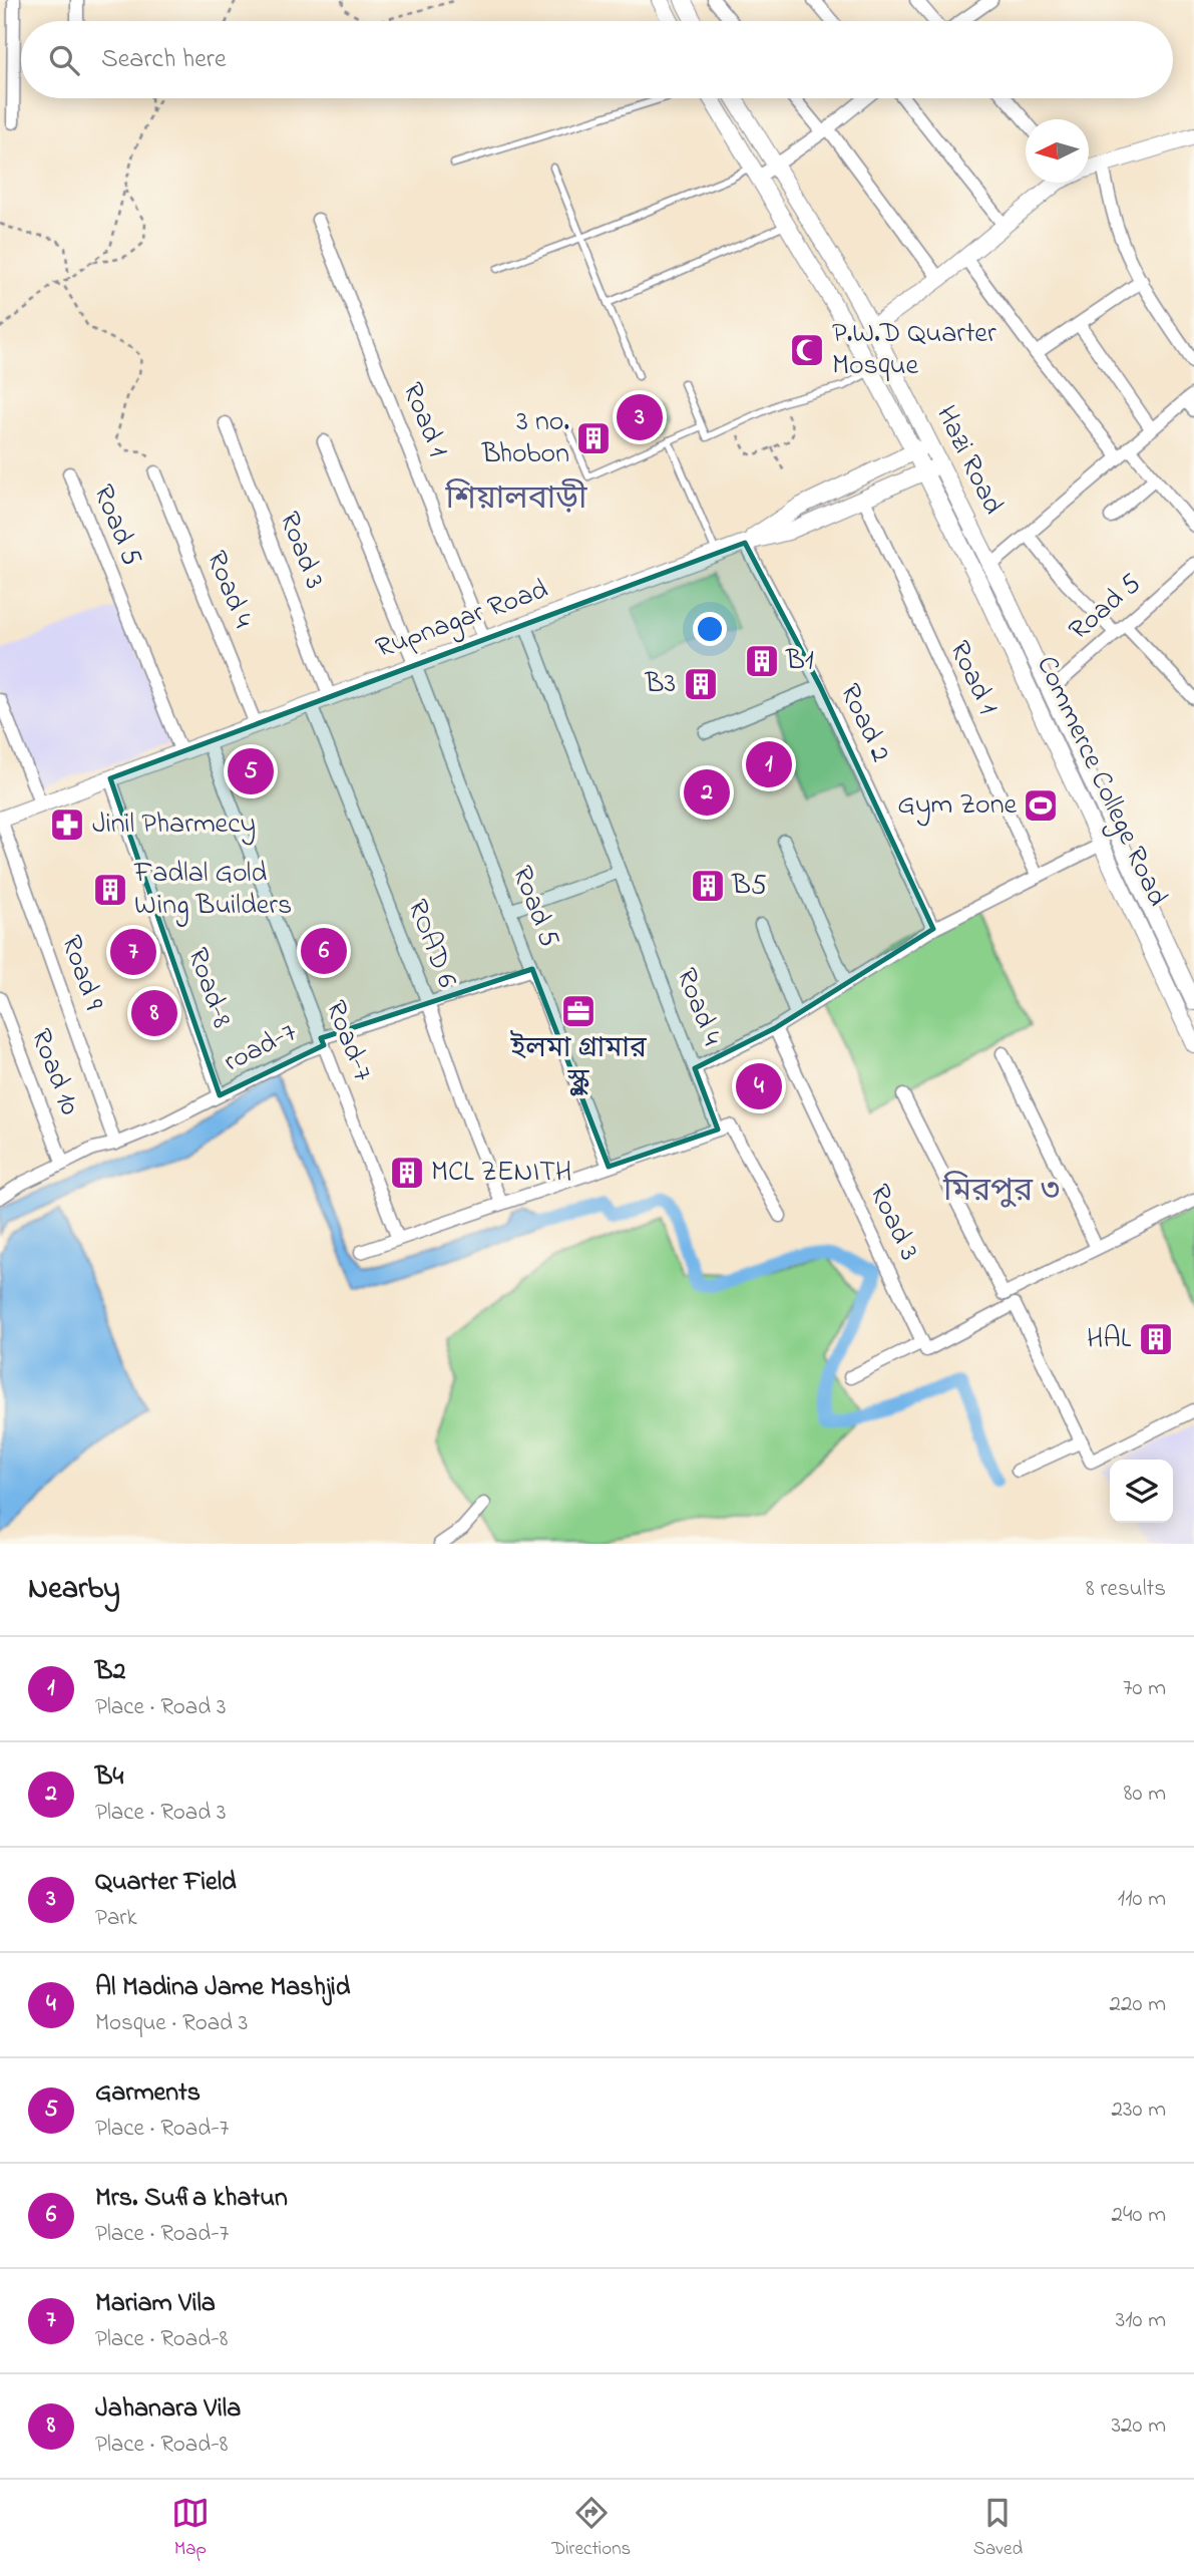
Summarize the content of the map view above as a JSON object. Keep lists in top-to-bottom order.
{
  "streets": {
    "street": [
      "Road 1",
      "Hazi Road",
      "Road 5",
      "Road 3",
      "Road 4",
      "Rupnagar Road",
      "Road 2",
      "Commerce College Road",
      "ROAD 6",
      "Road 9",
      "Road-8",
      "Road-7",
      "road-7",
      "Road 10"
    ]
  },
  "crossings": [
    ["Road 1", "Rupnagar Road"],
    ["Hazi Road", "Road 5"],
    ["Hazi Road", "Rupnagar Road"],
    ["Hazi Road", "Commerce College Road"],
    ["Road 5", "Rupnagar Road"],
    ["Road 5", "road-7"],
    ["Road 3", "Rupnagar Road"],
    ["Road 4", "Rupnagar Road"],
    ["Rupnagar Road", "Road 2"],
    ["Rupnagar Road", "Commerce College Road"],
    ["Rupnagar Road", "ROAD 6"],
    ["Rupnagar Road", "Road 9"],
    ["Rupnagar Road", "Road-8"],
    ["Rupnagar Road", "Road-7"],
    ["ROAD 6", "road-7"],
    ["Road 9", "road-7"],
    ["Road-8", "road-7"],
    ["Road-7", "road-7"],
    ["road-7", "Road 10"]
  ],
  "districts": ["শিয়ালবাড়ী", "মিরপুর ৩"],
  "places": {
    "mosque": ["P.W.D Quarter Mosque"],
    "building": [
      "3 no. Bhobon",
      "B1",
      "B3",
      "B5",
      "Fadlal Gold Wing Builders",
      "MCL ZENITH",
      "HAL"
    ],
    "sports": ["Gym Zone"],
    "pharmacy": ["Jinil Pharmecy"],
    "office": ["ইলমা গ্রামার স্কুল"]
  },
  "north": "left",
  "page": {
    "search": "Search here",
    "pins": [
      "3",
      "1",
      "5",
      "2",
      "6",
      "7",
      "8",
      "4"
    ],
    "heading": ["Nearby", "8 results"],
    "list": [
      {
        "mark": "1",
        "name": "B2",
        "note": "Place · Road 3",
        "value": "70 m"
      },
      {
        "mark": "2",
        "name": "B4",
        "note": "Place · Road 3",
        "value": "80 m"
      },
      {
        "mark": "3",
        "name": "Quarter Field",
        "note": "Park",
        "value": "110 m"
      },
      {
        "mark": "4",
        "name": "Al Madina Jame Mashjid",
        "note": "Mosque · Road 3",
        "value": "220 m"
      },
      {
        "mark": "5",
        "name": "Garments",
        "note": "Place · Road-7",
        "value": "230 m"
      },
      {
        "mark": "6",
        "name": "Mrs. Sufia khatun",
        "note": "Place · Road-7",
        "value": "240 m"
      },
      {
        "mark": "7",
        "name": "Mariam Vila",
        "note": "Place · Road-8",
        "value": "310 m"
      },
      {
        "mark": "8",
        "name": "Jahanara Vila",
        "note": "Place · Road-8",
        "value": "320 m"
      }
    ],
    "nav": ["Map", "Directions", "Saved"]
  }
}
